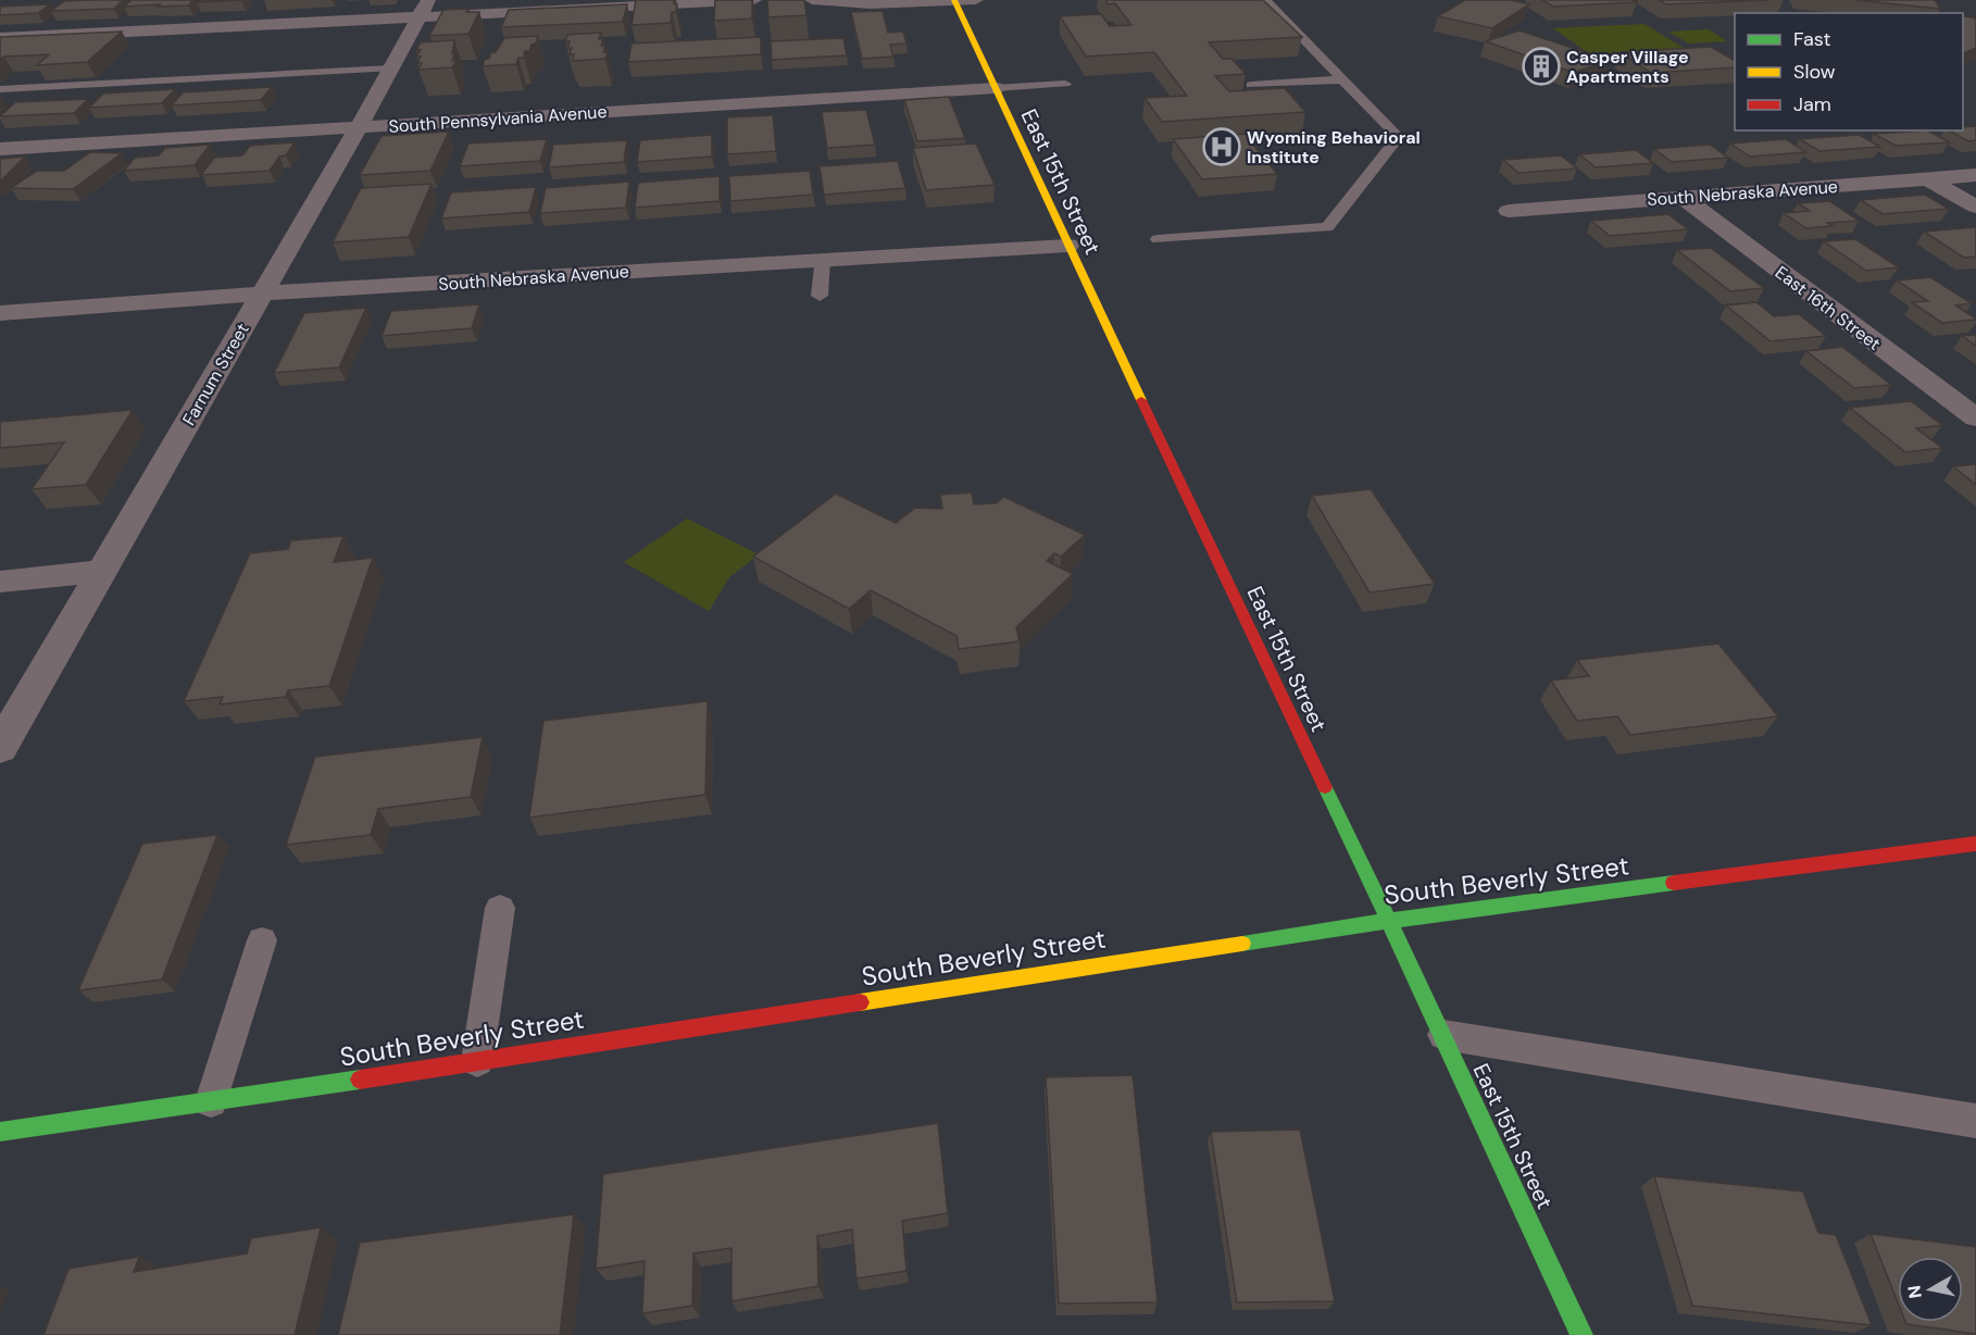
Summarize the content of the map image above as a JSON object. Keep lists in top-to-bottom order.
{
  "streets": {
    "main road": ["East 15th Street", "South Beverly Street"],
    "street": [
      "South Pennsylvania Avenue",
      "South Nebraska Avenue",
      "East 16th Street",
      "Farnum Street"
    ]
  },
  "crossings": [
    ["South Pennsylvania Avenue", "East 15th Street"],
    ["South Pennsylvania Avenue", "Farnum Street"],
    ["East 15th Street", "South Nebraska Avenue"],
    ["East 15th Street", "South Beverly Street"],
    ["South Nebraska Avenue", "East 16th Street"],
    ["South Nebraska Avenue", "Farnum Street"]
  ],
  "places": {
    "building": ["Casper Village Apartments"],
    "hospital": ["Wyoming Behavioral Institute"]
  },
  "legend": ["Fast", "Slow", "Jam"],
  "north": "left"
}
